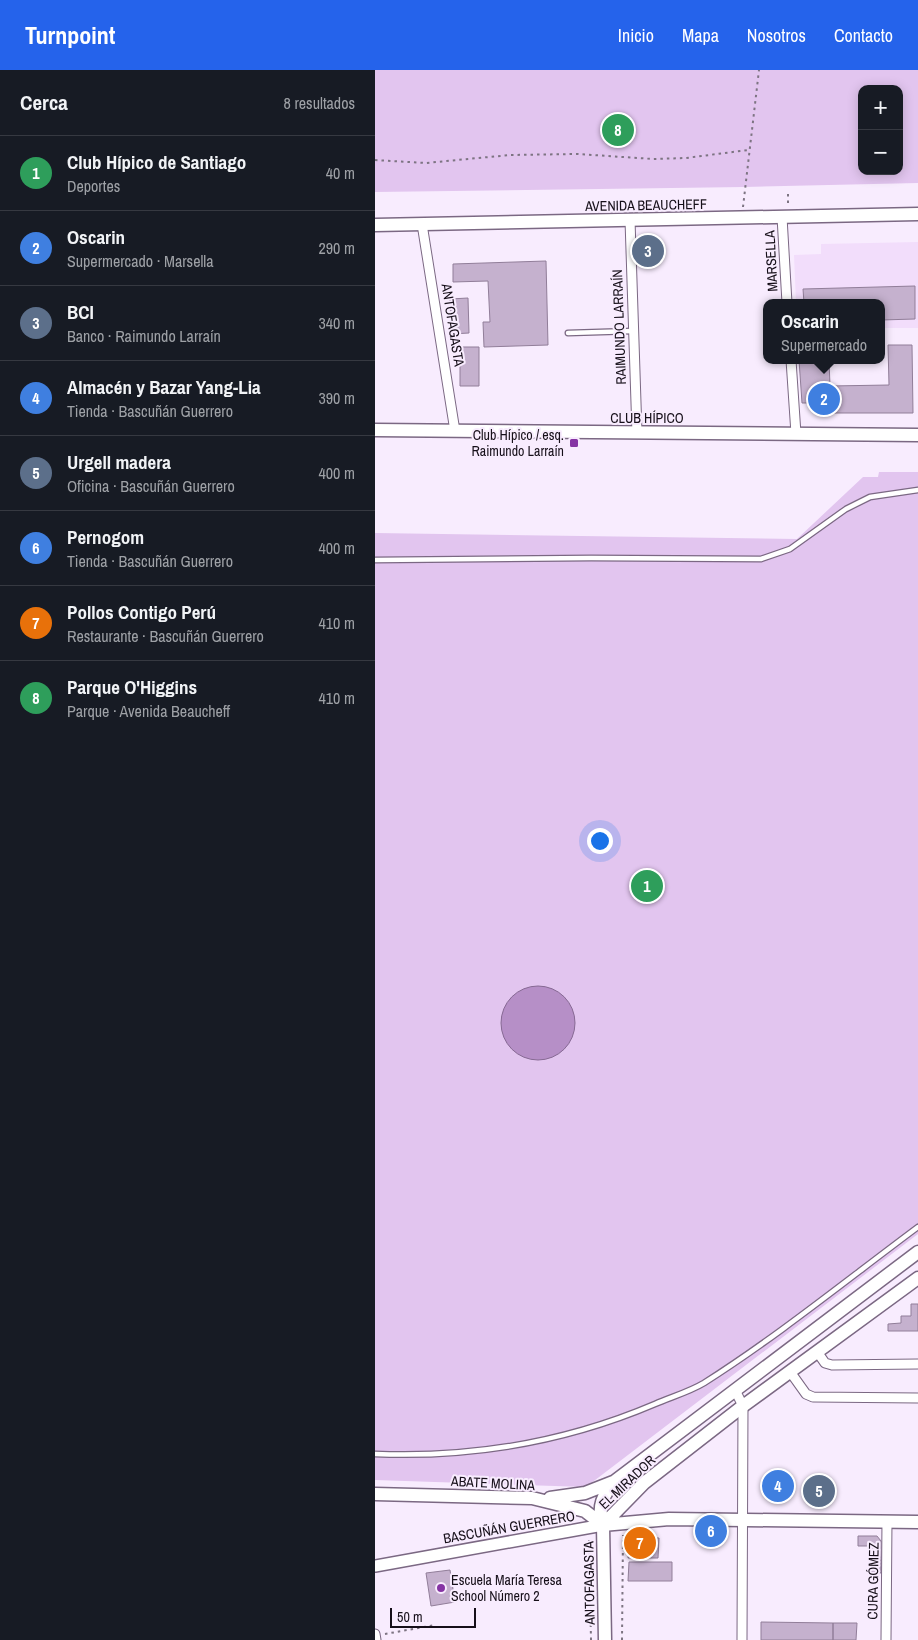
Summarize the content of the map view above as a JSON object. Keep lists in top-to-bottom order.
{
  "streets": {
    "main road": [
      "AVENIDA BEAUCHEFF",
      "ANTOFAGASTA",
      "CLUB HÍPICO",
      "EL MIRADOR",
      "ABATE MOLINA",
      "BASCUÑÁN GUERRERO"
    ],
    "street": ["MARSELLA", "RAIMUNDO LARRAÍN", "CURA GÓMEZ"]
  },
  "crossings": [
    ["AVENIDA BEAUCHEFF", "MARSELLA"],
    ["AVENIDA BEAUCHEFF", "ANTOFAGASTA"],
    ["AVENIDA BEAUCHEFF", "RAIMUNDO LARRAÍN"],
    ["ANTOFAGASTA", "CLUB HÍPICO"],
    ["ANTOFAGASTA", "EL MIRADOR"],
    ["ANTOFAGASTA", "ABATE MOLINA"],
    ["ANTOFAGASTA", "BASCUÑÁN GUERRERO"],
    ["RAIMUNDO LARRAÍN", "CLUB HÍPICO"],
    ["EL MIRADOR", "ABATE MOLINA"],
    ["EL MIRADOR", "BASCUÑÁN GUERRERO"],
    ["ABATE MOLINA", "BASCUÑÁN GUERRERO"],
    ["BASCUÑÁN GUERRERO", "CURA GÓMEZ"]
  ],
  "places": {
    "transit": ["Club Hípico / esq. Raimundo Larraín"],
    "other": ["Escuela María Teresa School Número 2"]
  },
  "scale_bar": "50 m",
  "page": {
    "header": "Turnpoint",
    "nav": [
      "Inicio",
      "Mapa",
      "Nosotros",
      "Contacto"
    ],
    "heading": ["Cerca", "8 resultados"],
    "map_buttons": ["+", "−"],
    "pins": [
      "8",
      "3",
      "2",
      "1",
      "4",
      "5",
      "6",
      "7"
    ],
    "list": [
      {
        "mark": "1",
        "name": "Club Hípico de Santiago",
        "note": "Deportes",
        "value": "40 m"
      },
      {
        "mark": "2",
        "name": "Oscarin",
        "note": "Supermercado · Marsella",
        "value": "290 m"
      },
      {
        "mark": "3",
        "name": "BCI",
        "note": "Banco · Raimundo Larraín",
        "value": "340 m"
      },
      {
        "mark": "4",
        "name": "Almacén y Bazar Yang-Lia",
        "note": "Tienda · Bascuñán Guerrero",
        "value": "390 m"
      },
      {
        "mark": "5",
        "name": "Urgell madera",
        "note": "Oficina · Bascuñán Guerrero",
        "value": "400 m"
      },
      {
        "mark": "6",
        "name": "Pernogom",
        "note": "Tienda · Bascuñán Guerrero",
        "value": "400 m"
      },
      {
        "mark": "7",
        "name": "Pollos Contigo Perú",
        "note": "Restaurante · Bascuñán Guerrero",
        "value": "410 m"
      },
      {
        "mark": "8",
        "name": "Parque O'Higgins",
        "note": "Parque · Avenida Beaucheff",
        "value": "410 m"
      }
    ],
    "popup": ["Oscarin", "Supermercado"],
    "scale": "50 m"
  }
}
